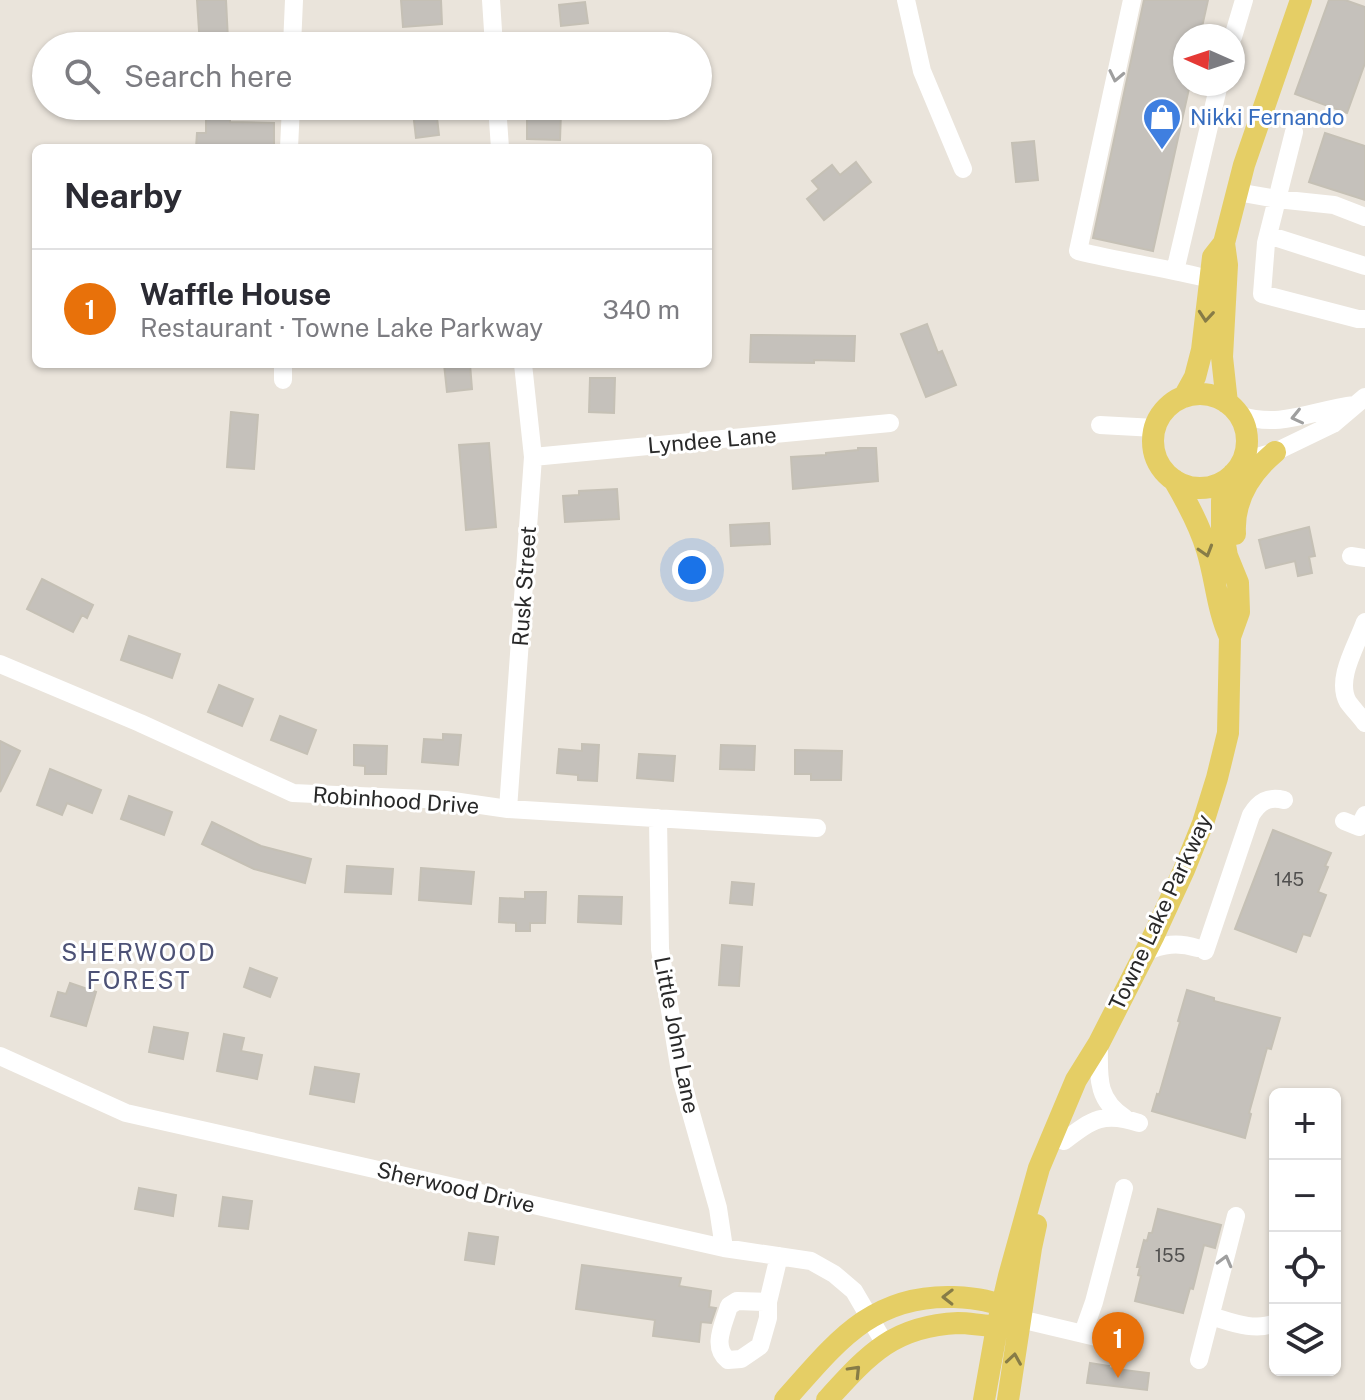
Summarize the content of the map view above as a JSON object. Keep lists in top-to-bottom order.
{
  "streets": {
    "main road": ["Towne Lake Parkway"],
    "street": [
      "Lyndee Lane",
      "Rusk Street",
      "Robinhood Drive",
      "Little John Lane",
      "Sherwood Drive"
    ]
  },
  "crossings": [
    ["Lyndee Lane", "Rusk Street"],
    ["Rusk Street", "Robinhood Drive"],
    ["Robinhood Drive", "Little John Lane"],
    ["Little John Lane", "Sherwood Drive"]
  ],
  "districts": ["SHERWOOD FOREST"],
  "places": {
    "shop": ["Nikki Fernando"]
  },
  "house_numbers": ["145", "155"],
  "north": "left",
  "page": {
    "search": "Search here",
    "heading": "Nearby",
    "list": [
      {
        "mark": "1",
        "name": "Waffle House",
        "note": "Restaurant · Towne Lake Parkway",
        "value": "340 m"
      }
    ],
    "map_buttons": ["+", "−"],
    "pins": "1"
  }
}
